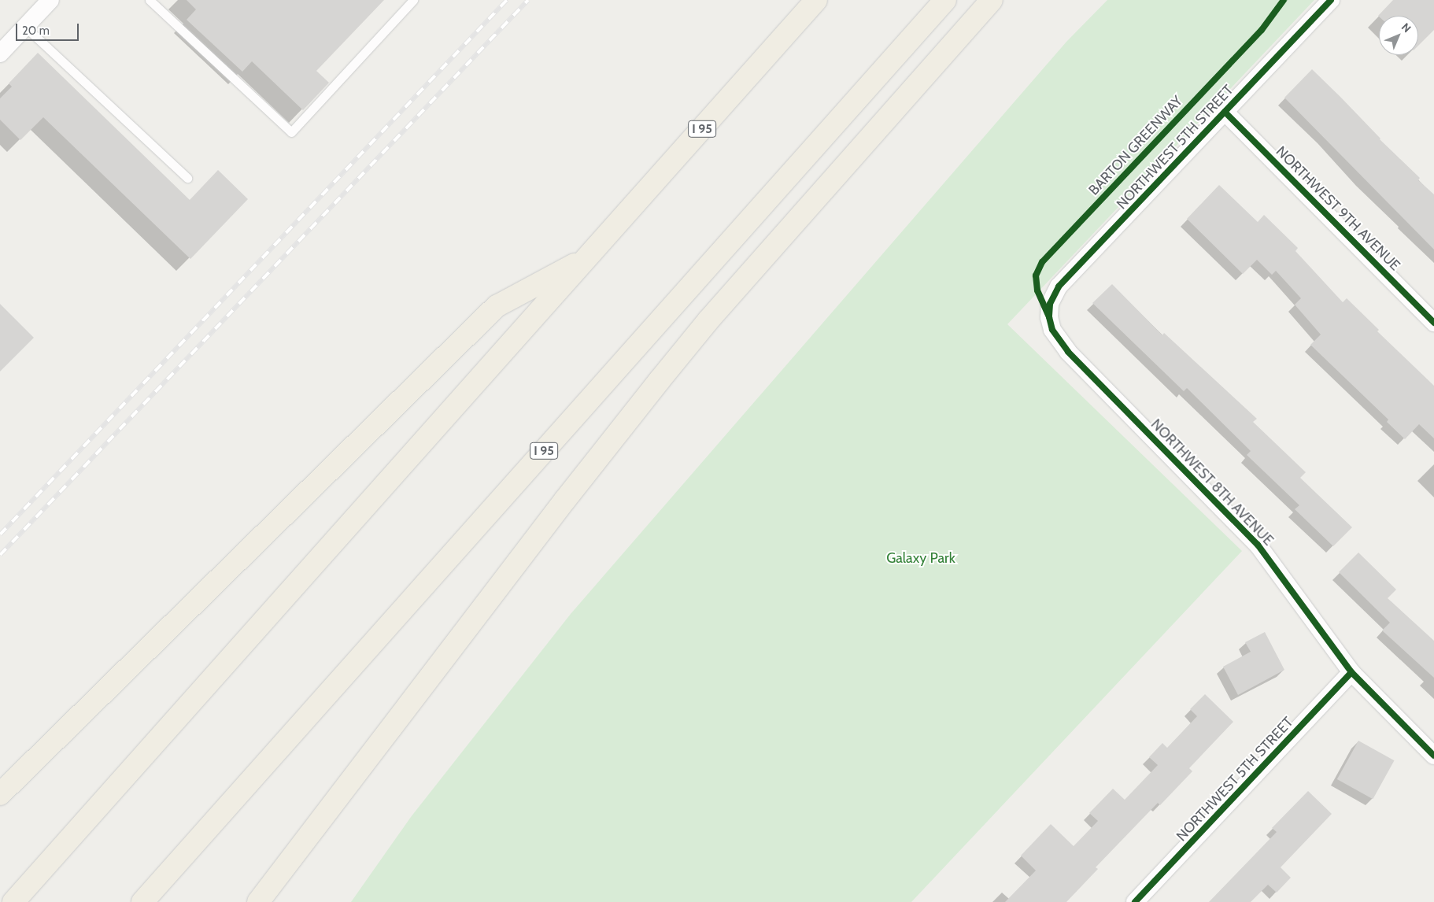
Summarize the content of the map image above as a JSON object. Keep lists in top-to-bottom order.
{
  "streets": {
    "highway": ["I 95"],
    "street": ["NORTHWEST 5TH STREET", "NORTHWEST 9TH AVENUE", "NORTHWEST 8TH AVENUE"],
    "cycle path": ["BARTON GREENWAY"]
  },
  "crossings": [
    ["NORTHWEST 5TH STREET", "NORTHWEST 9TH AVENUE"],
    ["NORTHWEST 5TH STREET", "NORTHWEST 8TH AVENUE"]
  ],
  "parks": ["Galaxy Park"],
  "scale_bar": "20 m",
  "north": "top right"
}
